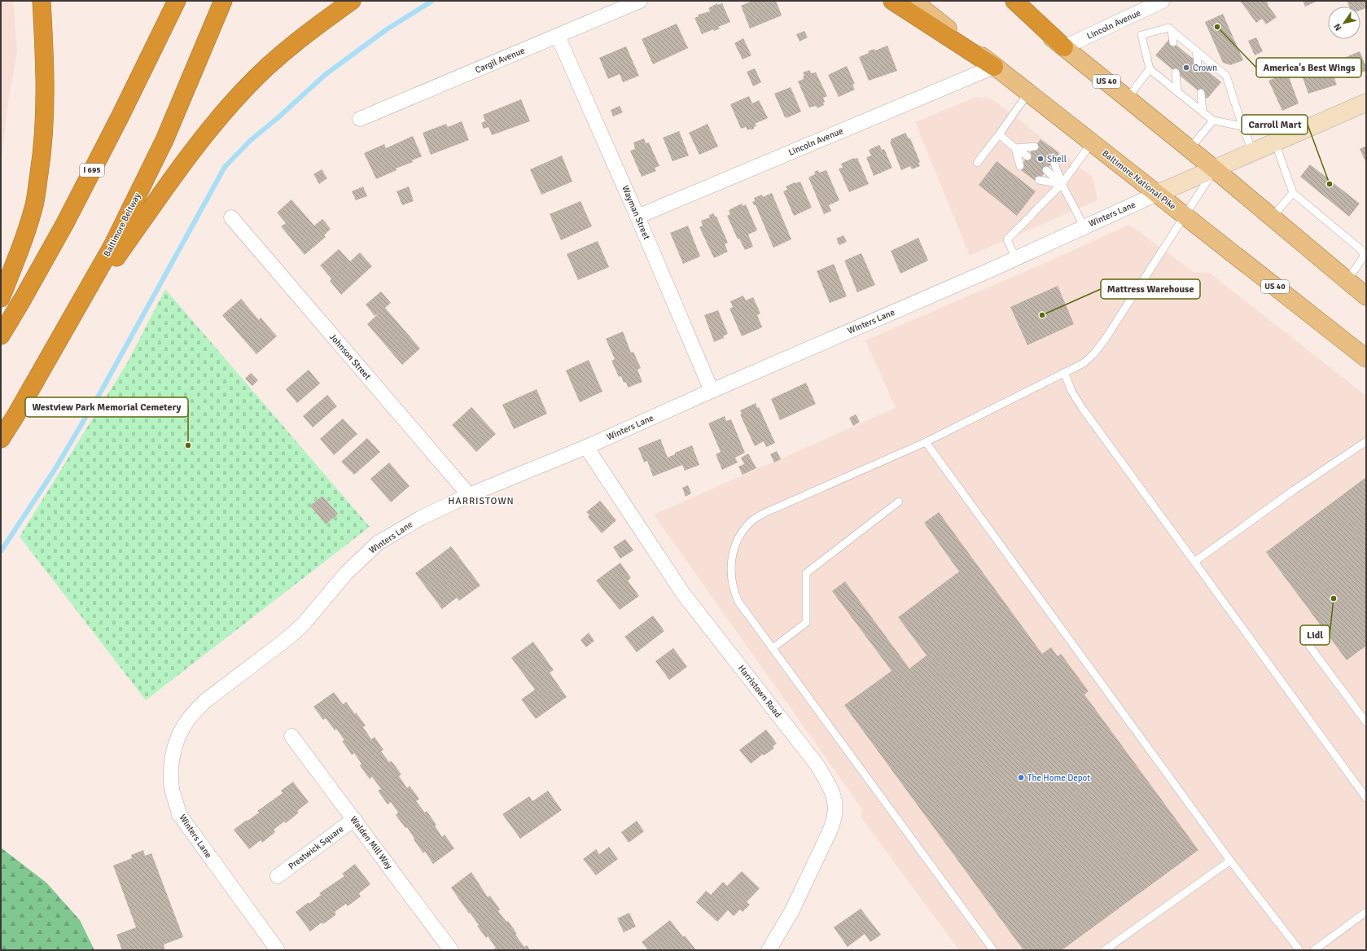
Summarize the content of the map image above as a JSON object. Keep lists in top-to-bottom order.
{
  "streets": {
    "highway": ["I 695", "Baltimore Beltway"],
    "main road": ["US 40", "Baltimore National Pike"],
    "street": [
      "Lincoln Avenue",
      "Cargil Avenue",
      "Wayman Street",
      "Winters Lane",
      "Johnson Street",
      "Harristown Road",
      "Walden Mill Way",
      "Prestwick Square"
    ]
  },
  "crossings": [
    ["Lincoln Avenue", "US 40"],
    ["Lincoln Avenue", "Baltimore National Pike"],
    ["Lincoln Avenue", "Wayman Street"],
    ["Cargil Avenue", "Wayman Street"],
    ["US 40", "Winters Lane"],
    ["Baltimore National Pike", "Winters Lane"],
    ["Wayman Street", "Winters Lane"],
    ["Winters Lane", "Johnson Street"],
    ["Winters Lane", "Harristown Road"],
    ["Walden Mill Way", "Prestwick Square"]
  ],
  "districts": ["HARRISTOWN"],
  "places": [
    "America's Best Wings",
    "Crown",
    "Shell",
    "Carroll Mart",
    "Mattress Warehouse",
    "Westview Park Memorial Cemetery",
    "Lidl",
    "The Home Depot"
  ],
  "north": "bottom left"
}
